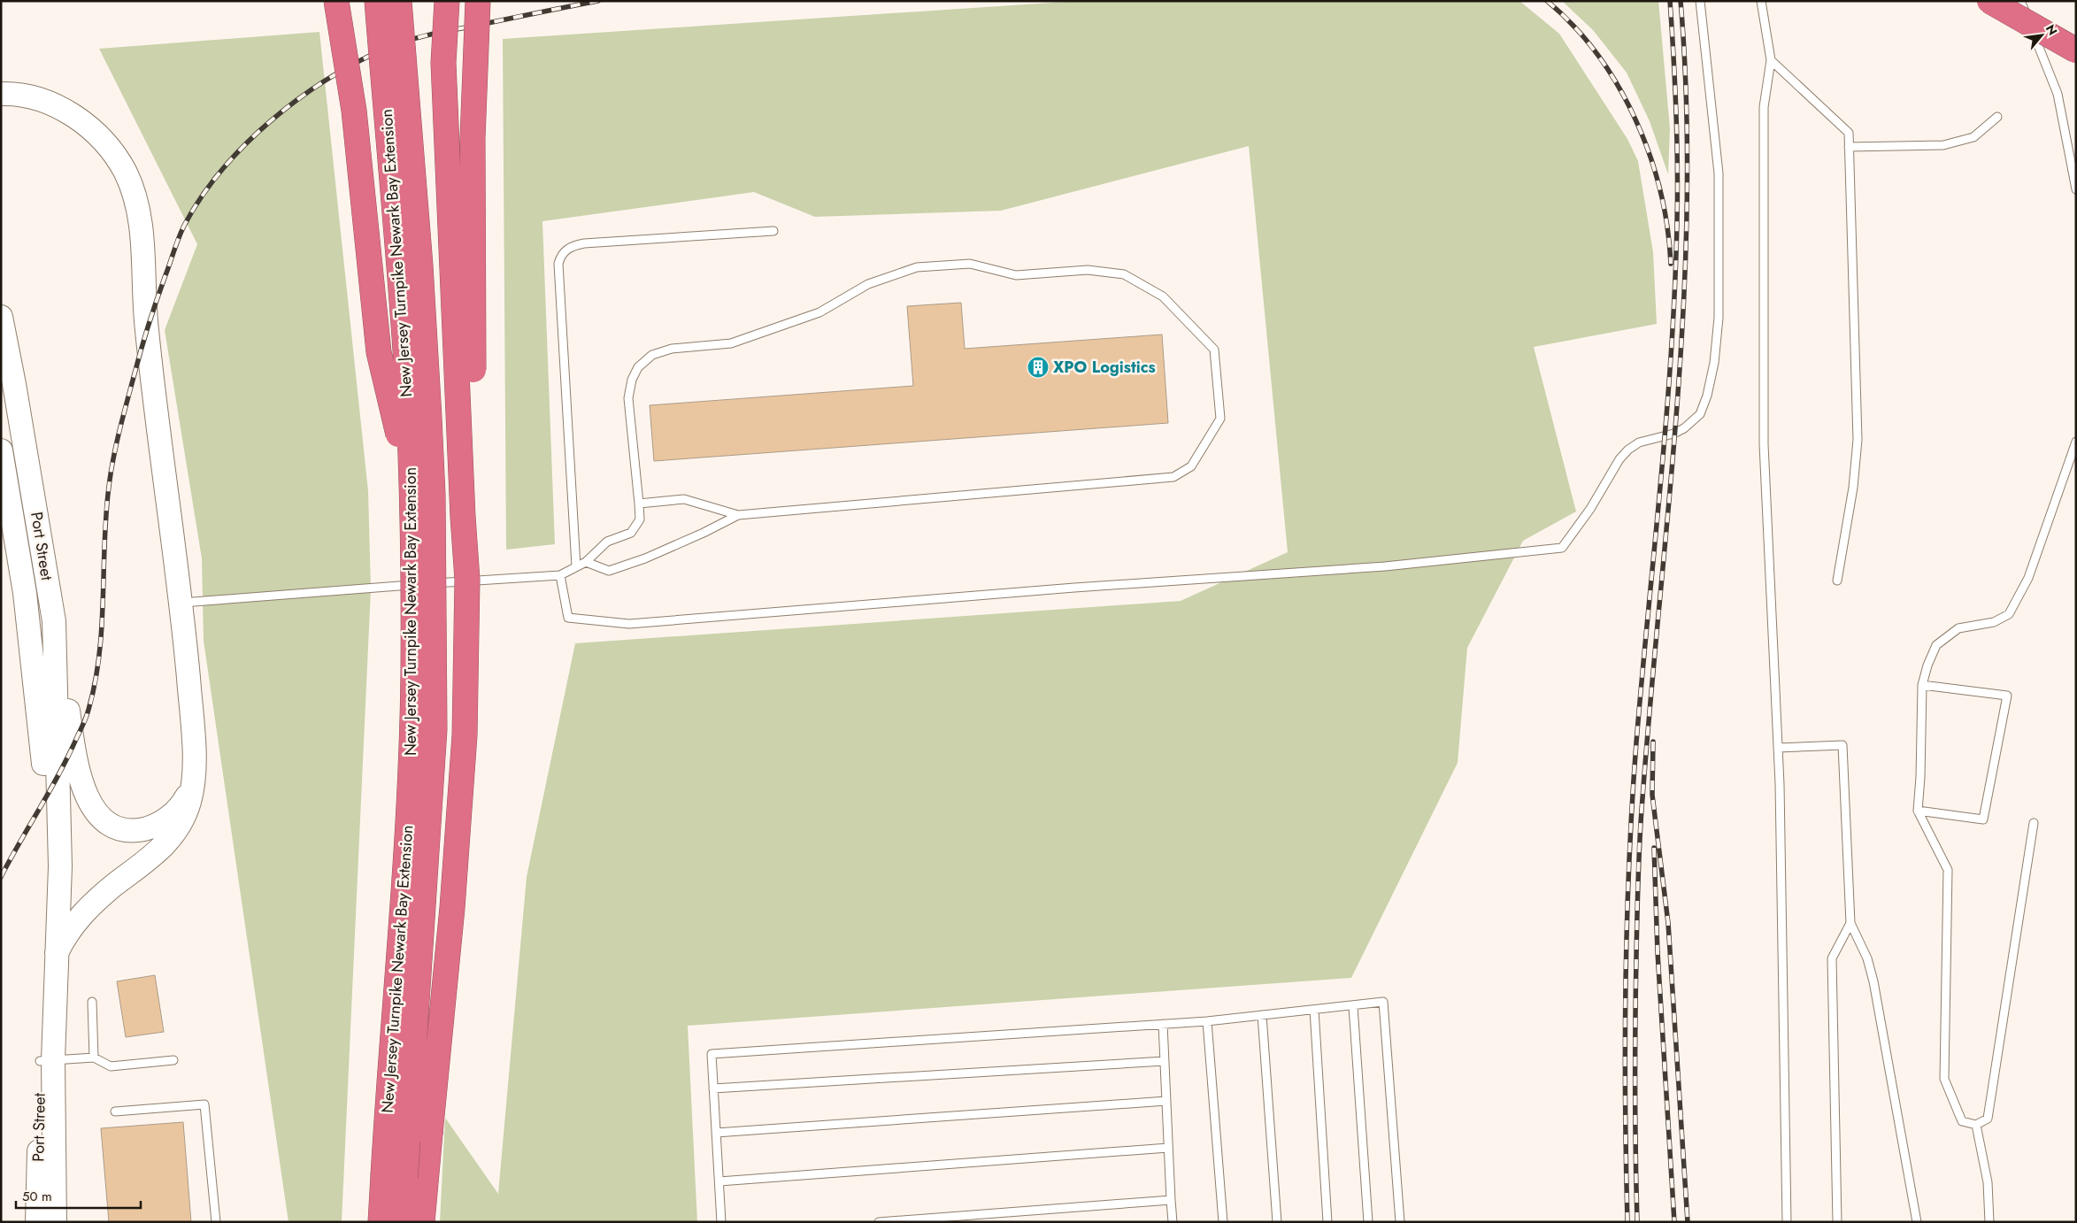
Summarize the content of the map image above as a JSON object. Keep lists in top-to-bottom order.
{
  "streets": {
    "highway": ["New Jersey Turnpike Newark Bay Extension"],
    "main road": ["Port Street"]
  },
  "places": {
    "building": ["XPO Logistics"]
  },
  "scale_bar": "50 m",
  "north": "top right"
}
